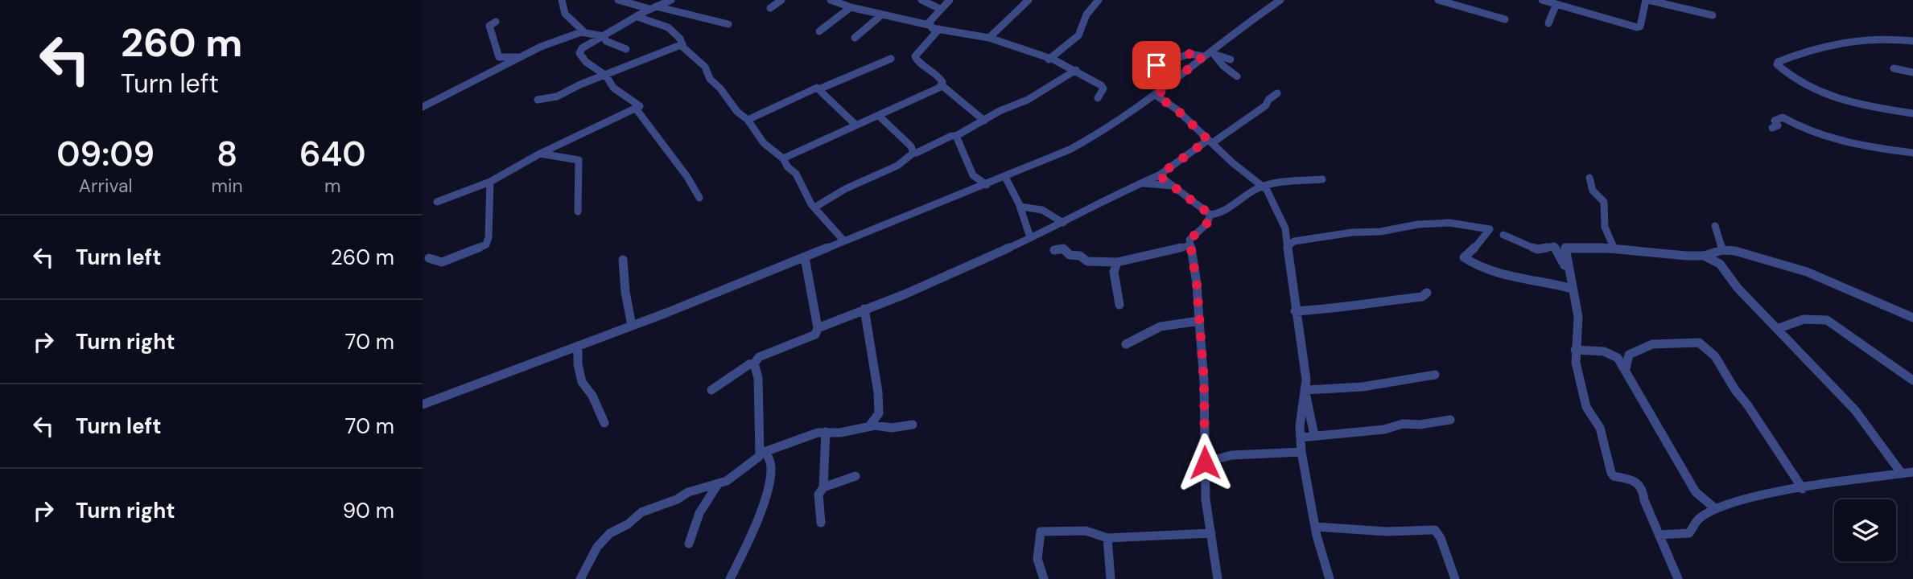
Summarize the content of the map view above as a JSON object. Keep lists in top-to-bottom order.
{
  "page": {
    "turn": ["260 m", "Turn left"],
    "eta": [
      "09:09",
      "Arrival",
      "8",
      "min",
      "640",
      "m"
    ],
    "list": [
      {
        "name": "Turn left",
        "value": "260 m"
      },
      {
        "name": "Turn right",
        "value": "70 m"
      },
      {
        "name": "Turn left",
        "value": "70 m"
      },
      {
        "name": "Turn right",
        "value": "90 m"
      }
    ]
  }
}
